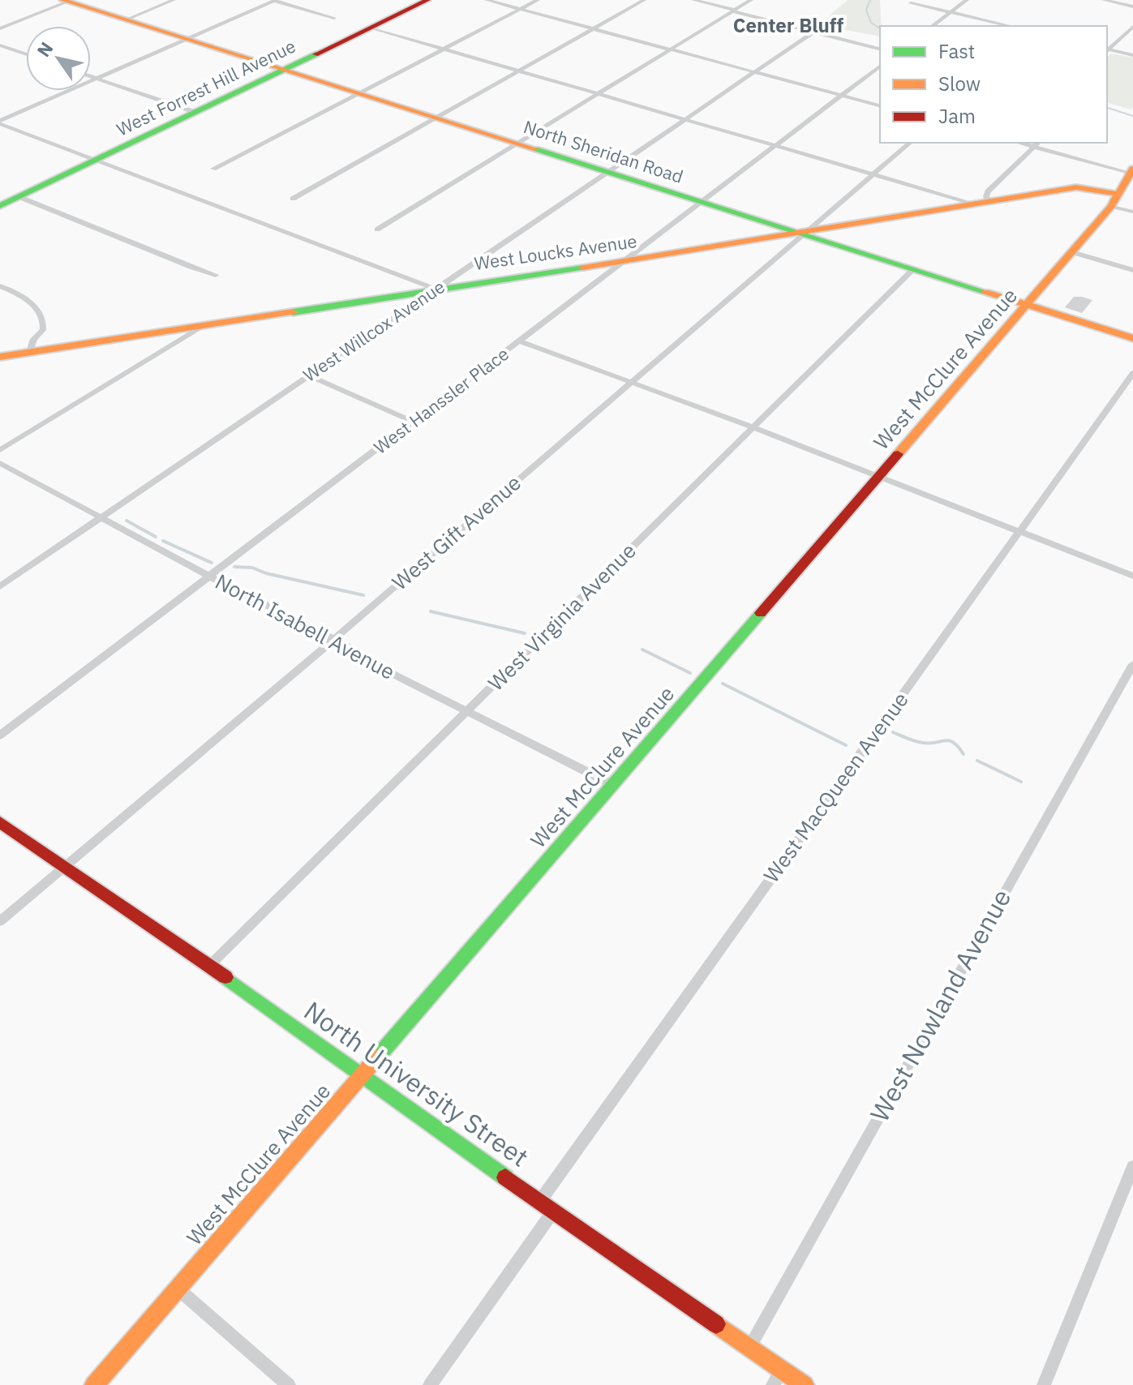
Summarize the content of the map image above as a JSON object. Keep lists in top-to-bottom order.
{
  "streets": {
    "main road": [
      "West Forrest Hill Avenue",
      "North Sheridan Road",
      "West Loucks Avenue",
      "West McClure Avenue",
      "North University Street"
    ],
    "street": [
      "West Willcox Avenue",
      "West Hanssler Place",
      "West Gift Avenue",
      "West Virginia Avenue",
      "North Isabell Avenue",
      "West MacQueen Avenue",
      "West Nowland Avenue"
    ]
  },
  "crossings": [
    ["West Forrest Hill Avenue", "North Sheridan Road"],
    ["North Sheridan Road", "West Loucks Avenue"],
    ["North Sheridan Road", "West Willcox Avenue"],
    ["North Sheridan Road", "West McClure Avenue"],
    ["North Sheridan Road", "West Hanssler Place"],
    ["North Sheridan Road", "West Virginia Avenue"],
    ["West Loucks Avenue", "West Willcox Avenue"],
    ["West Loucks Avenue", "West McClure Avenue"],
    ["West Loucks Avenue", "West Hanssler Place"],
    ["West Loucks Avenue", "West Gift Avenue"],
    ["West Willcox Avenue", "North Isabell Avenue"],
    ["West McClure Avenue", "North Isabell Avenue"],
    ["West McClure Avenue", "North University Street"],
    ["West Hanssler Place", "North Isabell Avenue"],
    ["West Gift Avenue", "North Isabell Avenue"],
    ["West Gift Avenue", "North University Street"],
    ["West Virginia Avenue", "North Isabell Avenue"],
    ["West Virginia Avenue", "North University Street"],
    ["West MacQueen Avenue", "North University Street"],
    ["West Nowland Avenue", "North University Street"]
  ],
  "districts": ["Center Bluff"],
  "legend": ["Fast", "Slow", "Jam"],
  "north": "top left"
}
